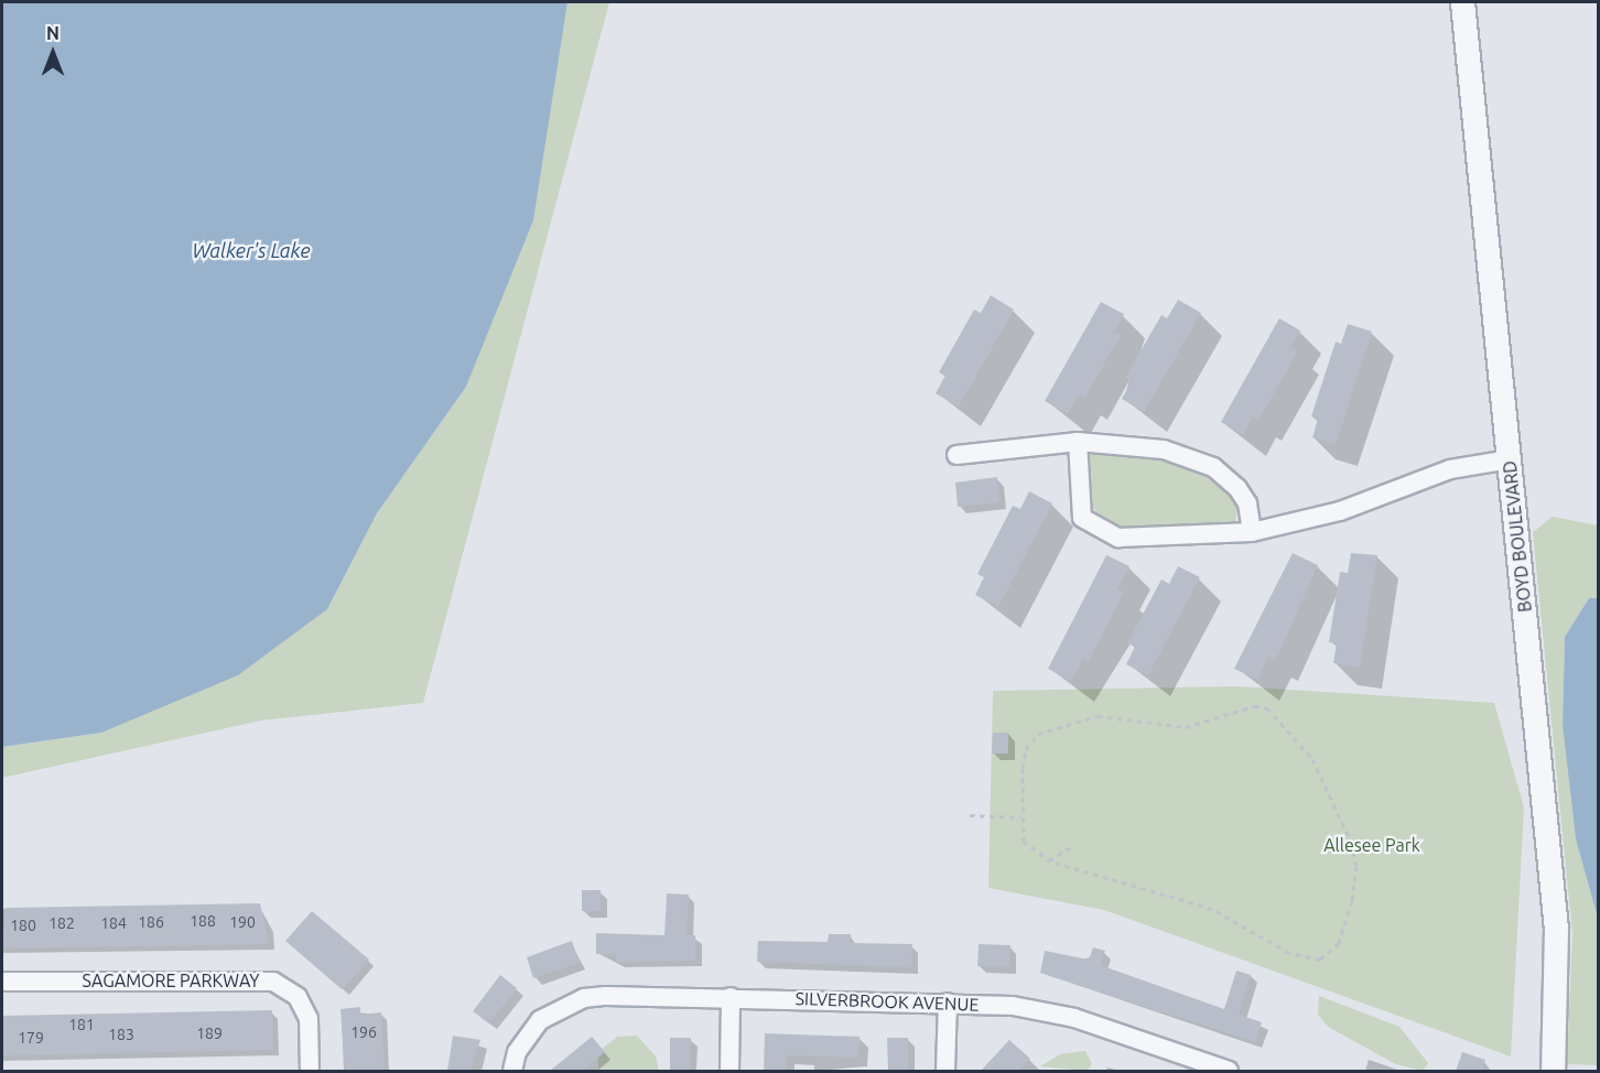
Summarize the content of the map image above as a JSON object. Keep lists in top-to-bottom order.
{
  "streets": {
    "street": ["BOYD BOULEVARD", "SAGAMORE PARKWAY", "SILVERBROOK AVENUE"]
  },
  "water": ["Walker's Lake"],
  "parks": ["Allesee Park"],
  "house_numbers": [
    "188",
    "186",
    "190",
    "182",
    "184",
    "180",
    "181",
    "196",
    "189",
    "183",
    "179"
  ],
  "north": "top"
}
